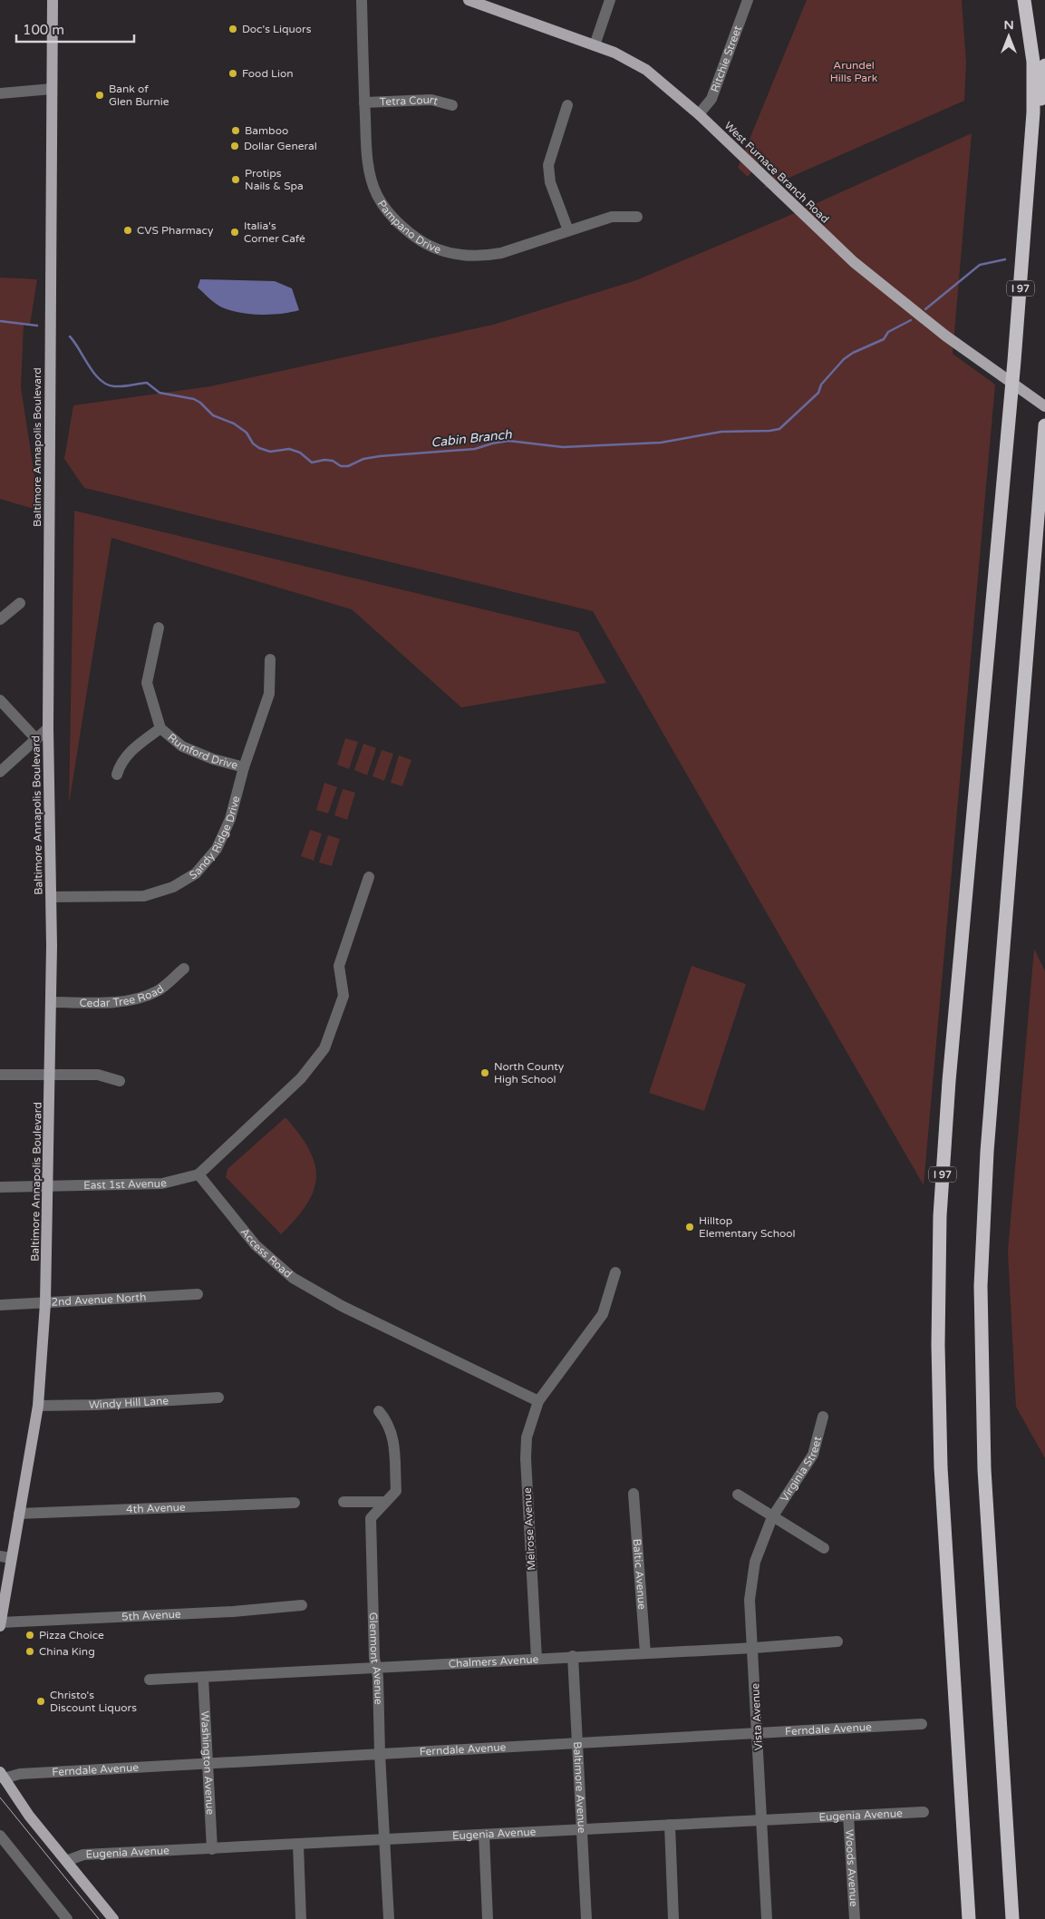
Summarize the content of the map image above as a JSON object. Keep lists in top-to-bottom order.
{
  "streets": {
    "highway": ["I 97"],
    "main road": ["West Furnace Branch Road", "Baltimore Annapolis Boulevard"],
    "street": [
      "Ritchie Street",
      "Tetra Court",
      "Pampano Drive",
      "Rumford Drive",
      "Sandy Ridge Drive",
      "Cedar Tree Road",
      "East 1st Avenue",
      "Access Road",
      "2nd Avenue North",
      "Windy Hill Lane",
      "Virginia Street",
      "4th Avenue",
      "Melrose Avenue",
      "Baltic Avenue",
      "5th Avenue",
      "Glenmont Avenue",
      "Chalmers Avenue",
      "Vista Avenue",
      "Ferndale Avenue",
      "Washington Avenue",
      "Baltimore Avenue",
      "Eugenia Avenue",
      "Woods Avenue"
    ]
  },
  "crossings": [
    ["Ritchie Street", "West Furnace Branch Road"],
    ["Tetra Court", "Pampano Drive"],
    ["Baltimore Annapolis Boulevard", "Sandy Ridge Drive"],
    ["Baltimore Annapolis Boulevard", "Cedar Tree Road"],
    ["Baltimore Annapolis Boulevard", "East 1st Avenue"],
    ["Baltimore Annapolis Boulevard", "2nd Avenue North"],
    ["Baltimore Annapolis Boulevard", "Windy Hill Lane"],
    ["Baltimore Annapolis Boulevard", "4th Avenue"],
    ["Baltimore Annapolis Boulevard", "5th Avenue"],
    ["Rumford Drive", "Sandy Ridge Drive"],
    ["East 1st Avenue", "Access Road"],
    ["Access Road", "Melrose Avenue"],
    ["Virginia Street", "Vista Avenue"],
    ["Melrose Avenue", "Chalmers Avenue"],
    ["Baltic Avenue", "Chalmers Avenue"],
    ["Glenmont Avenue", "Chalmers Avenue"],
    ["Glenmont Avenue", "Ferndale Avenue"],
    ["Glenmont Avenue", "Eugenia Avenue"],
    ["Chalmers Avenue", "Vista Avenue"],
    ["Chalmers Avenue", "Washington Avenue"],
    ["Chalmers Avenue", "Baltimore Avenue"],
    ["Vista Avenue", "Ferndale Avenue"],
    ["Vista Avenue", "Eugenia Avenue"],
    ["Ferndale Avenue", "Washington Avenue"],
    ["Ferndale Avenue", "Baltimore Avenue"],
    ["Washington Avenue", "Eugenia Avenue"],
    ["Baltimore Avenue", "Eugenia Avenue"],
    ["Eugenia Avenue", "Woods Avenue"]
  ],
  "water": ["Cabin Branch"],
  "parks": ["Arundel Hills Park"],
  "places": [
    "Doc's Liquors",
    "Food Lion",
    "Bank of Glen Burnie",
    "Bamboo",
    "Dollar General",
    "Protips Nails & Spa",
    "CVS Pharmacy",
    "Italia's Corner Café",
    "North County High School",
    "Hilltop Elementary School",
    "Pizza Choice",
    "China King",
    "Christo's Discount Liquors"
  ],
  "scale_bar": "100 m",
  "north": "top"
}
